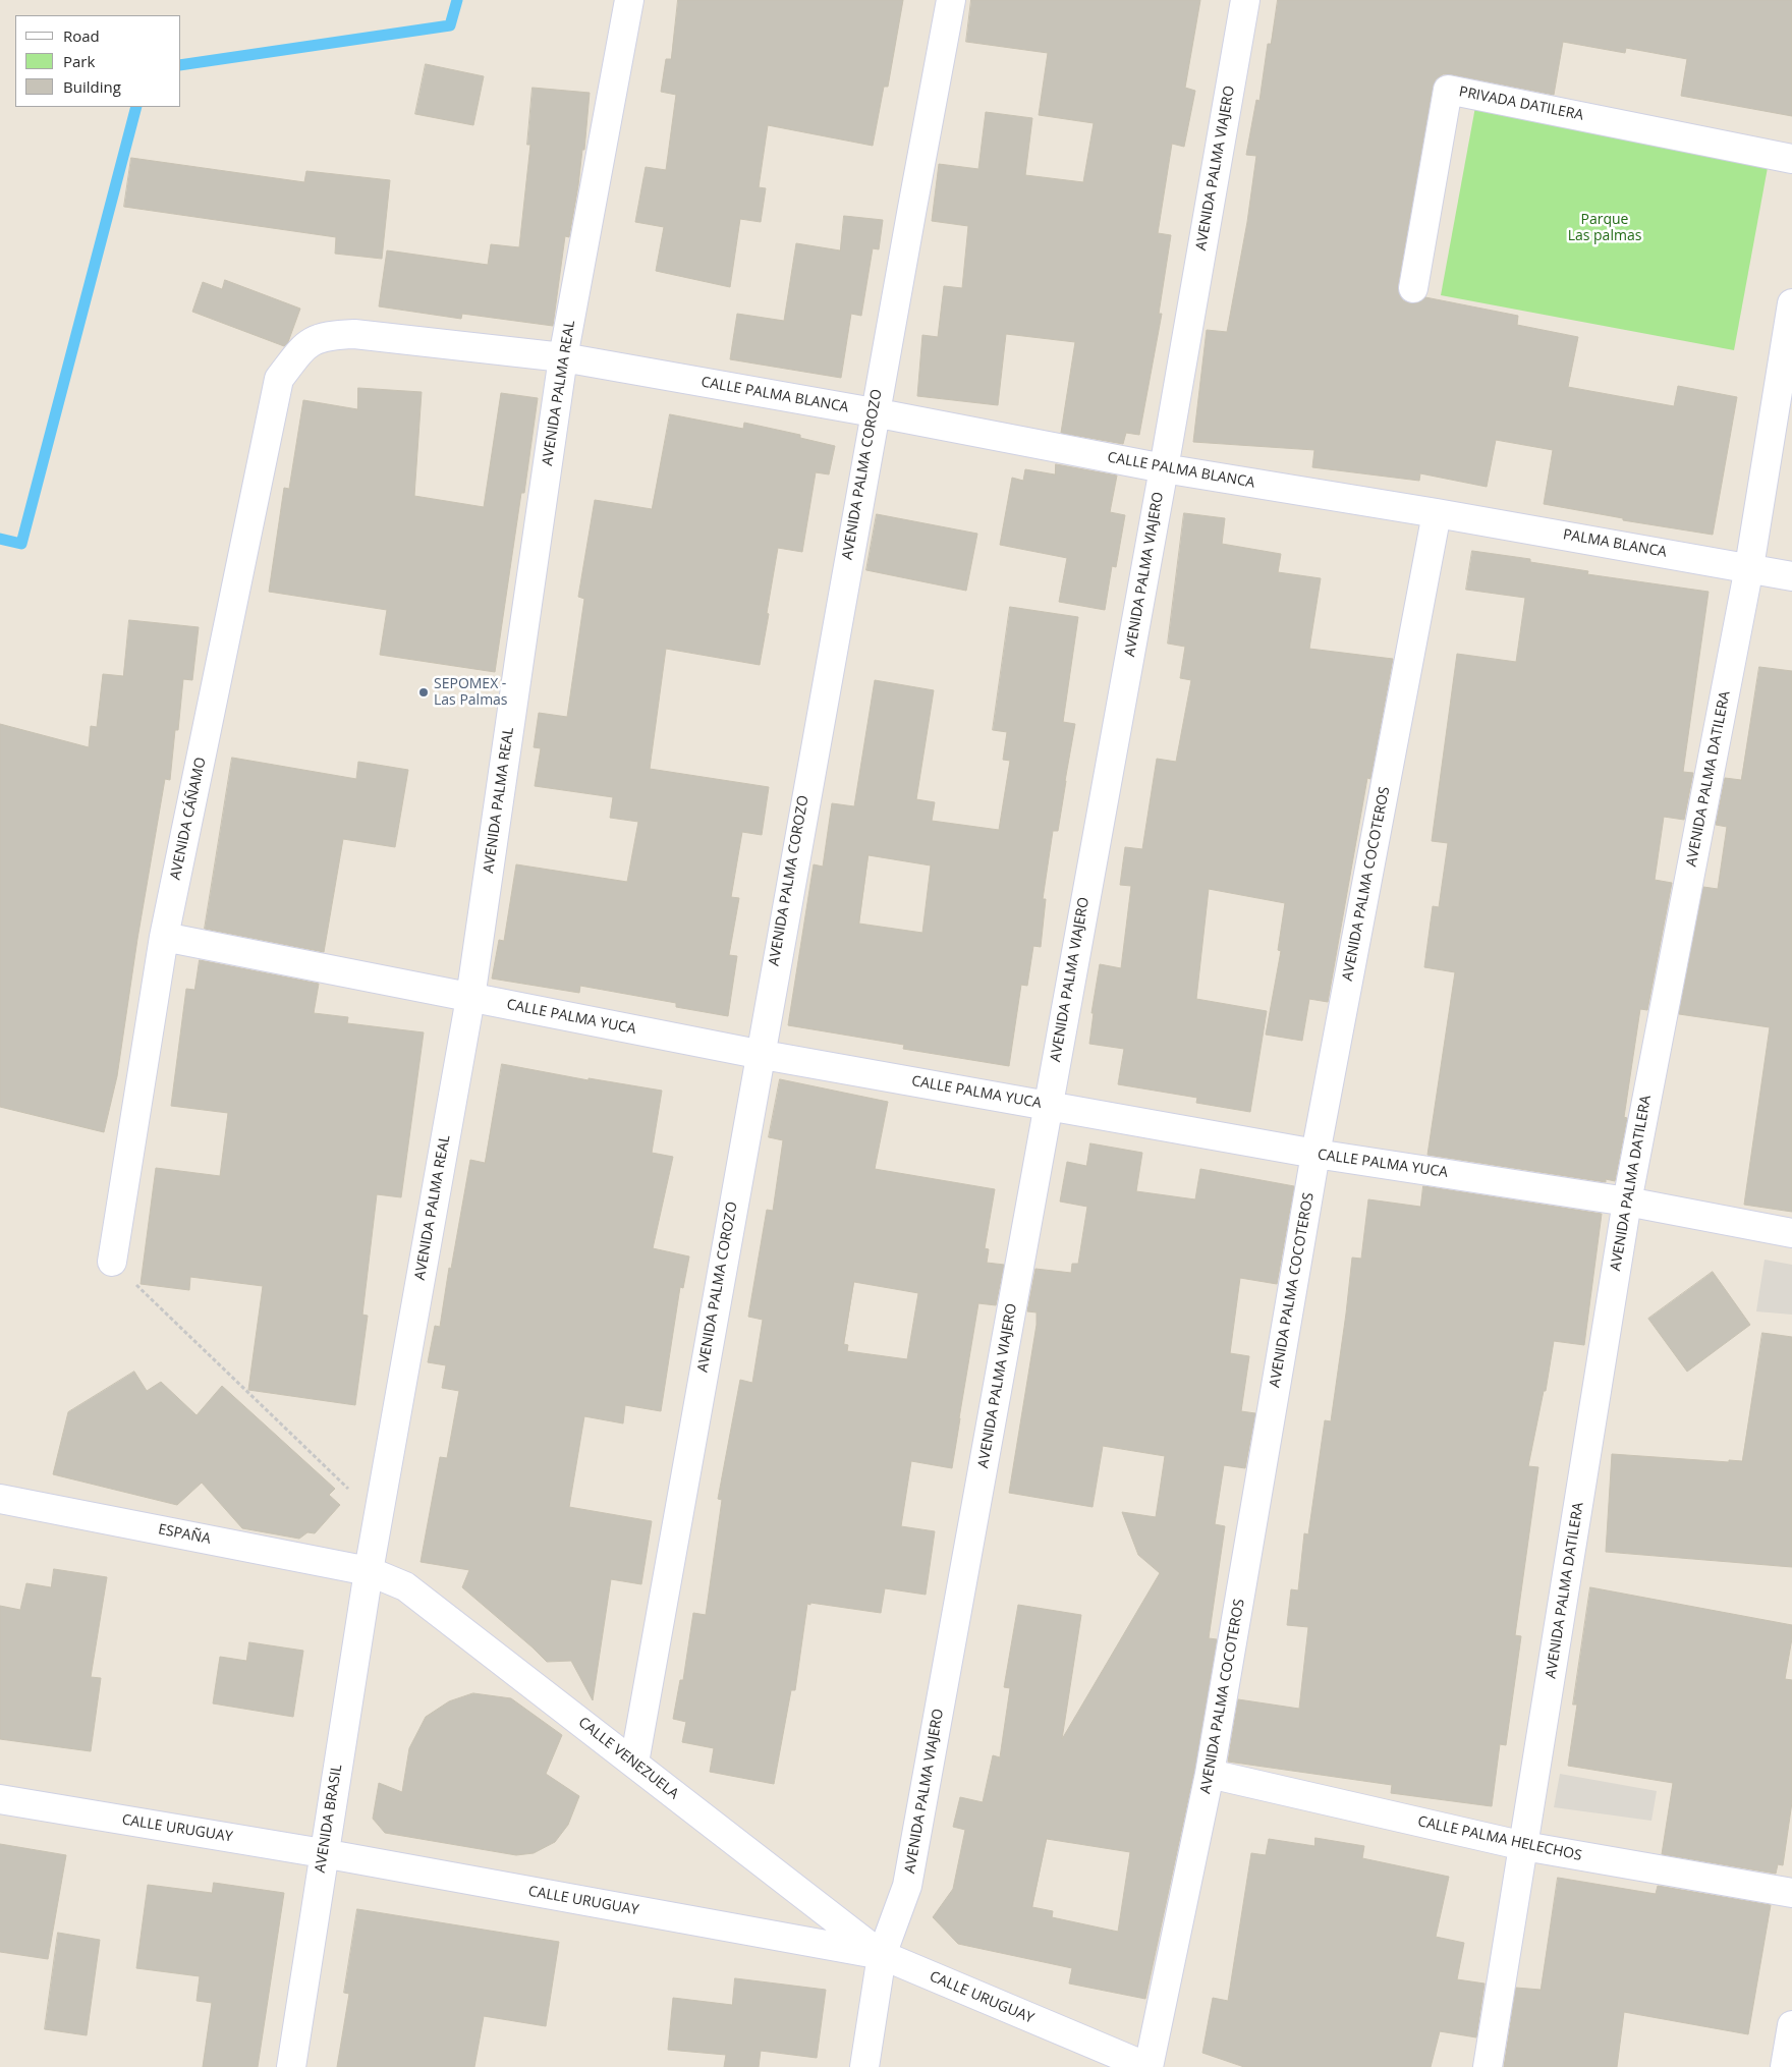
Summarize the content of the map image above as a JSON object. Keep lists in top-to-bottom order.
{
  "streets": {
    "street": [
      "PRIVADA DATILERA",
      "AVENIDA PALMA VIAJERO",
      "AVENIDA PALMA REAL",
      "CALLE PALMA BLANCA",
      "AVENIDA PALMA COROZO",
      "PALMA BLANCA",
      "AVENIDA PALMA DATILERA",
      "AVENIDA CÁÑAMO",
      "AVENIDA PALMA COCOTEROS",
      "CALLE PALMA YUCA",
      "ESPAÑA",
      "CALLE VENEZUELA",
      "AVENIDA BRASIL",
      "CALLE URUGUAY",
      "CALLE PALMA HELECHOS"
    ]
  },
  "crossings": [
    ["AVENIDA PALMA VIAJERO", "CALLE PALMA BLANCA"],
    ["AVENIDA PALMA VIAJERO", "CALLE PALMA YUCA"],
    ["AVENIDA PALMA VIAJERO", "CALLE VENEZUELA"],
    ["AVENIDA PALMA VIAJERO", "CALLE URUGUAY"],
    ["AVENIDA PALMA REAL", "CALLE PALMA BLANCA"],
    ["AVENIDA PALMA REAL", "CALLE PALMA YUCA"],
    ["AVENIDA PALMA REAL", "ESPAÑA"],
    ["AVENIDA PALMA REAL", "CALLE VENEZUELA"],
    ["AVENIDA PALMA REAL", "AVENIDA BRASIL"],
    ["CALLE PALMA BLANCA", "AVENIDA PALMA COROZO"],
    ["CALLE PALMA BLANCA", "PALMA BLANCA"],
    ["CALLE PALMA BLANCA", "AVENIDA CÁÑAMO"],
    ["CALLE PALMA BLANCA", "AVENIDA PALMA COCOTEROS"],
    ["AVENIDA PALMA COROZO", "CALLE PALMA YUCA"],
    ["AVENIDA PALMA COROZO", "CALLE VENEZUELA"],
    ["PALMA BLANCA", "AVENIDA PALMA DATILERA"],
    ["PALMA BLANCA", "AVENIDA PALMA COCOTEROS"],
    ["AVENIDA PALMA DATILERA", "CALLE PALMA YUCA"],
    ["AVENIDA PALMA DATILERA", "CALLE PALMA HELECHOS"],
    ["AVENIDA CÁÑAMO", "CALLE PALMA YUCA"],
    ["AVENIDA PALMA COCOTEROS", "CALLE PALMA YUCA"],
    ["AVENIDA PALMA COCOTEROS", "CALLE URUGUAY"],
    ["AVENIDA PALMA COCOTEROS", "CALLE PALMA HELECHOS"],
    ["ESPAÑA", "CALLE VENEZUELA"],
    ["ESPAÑA", "AVENIDA BRASIL"],
    ["CALLE VENEZUELA", "AVENIDA BRASIL"],
    ["CALLE VENEZUELA", "CALLE URUGUAY"],
    ["AVENIDA BRASIL", "CALLE URUGUAY"]
  ],
  "parks": ["Parque Las palmas"],
  "places": ["SEPOMEX - Las Palmas"],
  "legend": ["Road", "Park", "Building"]
}
